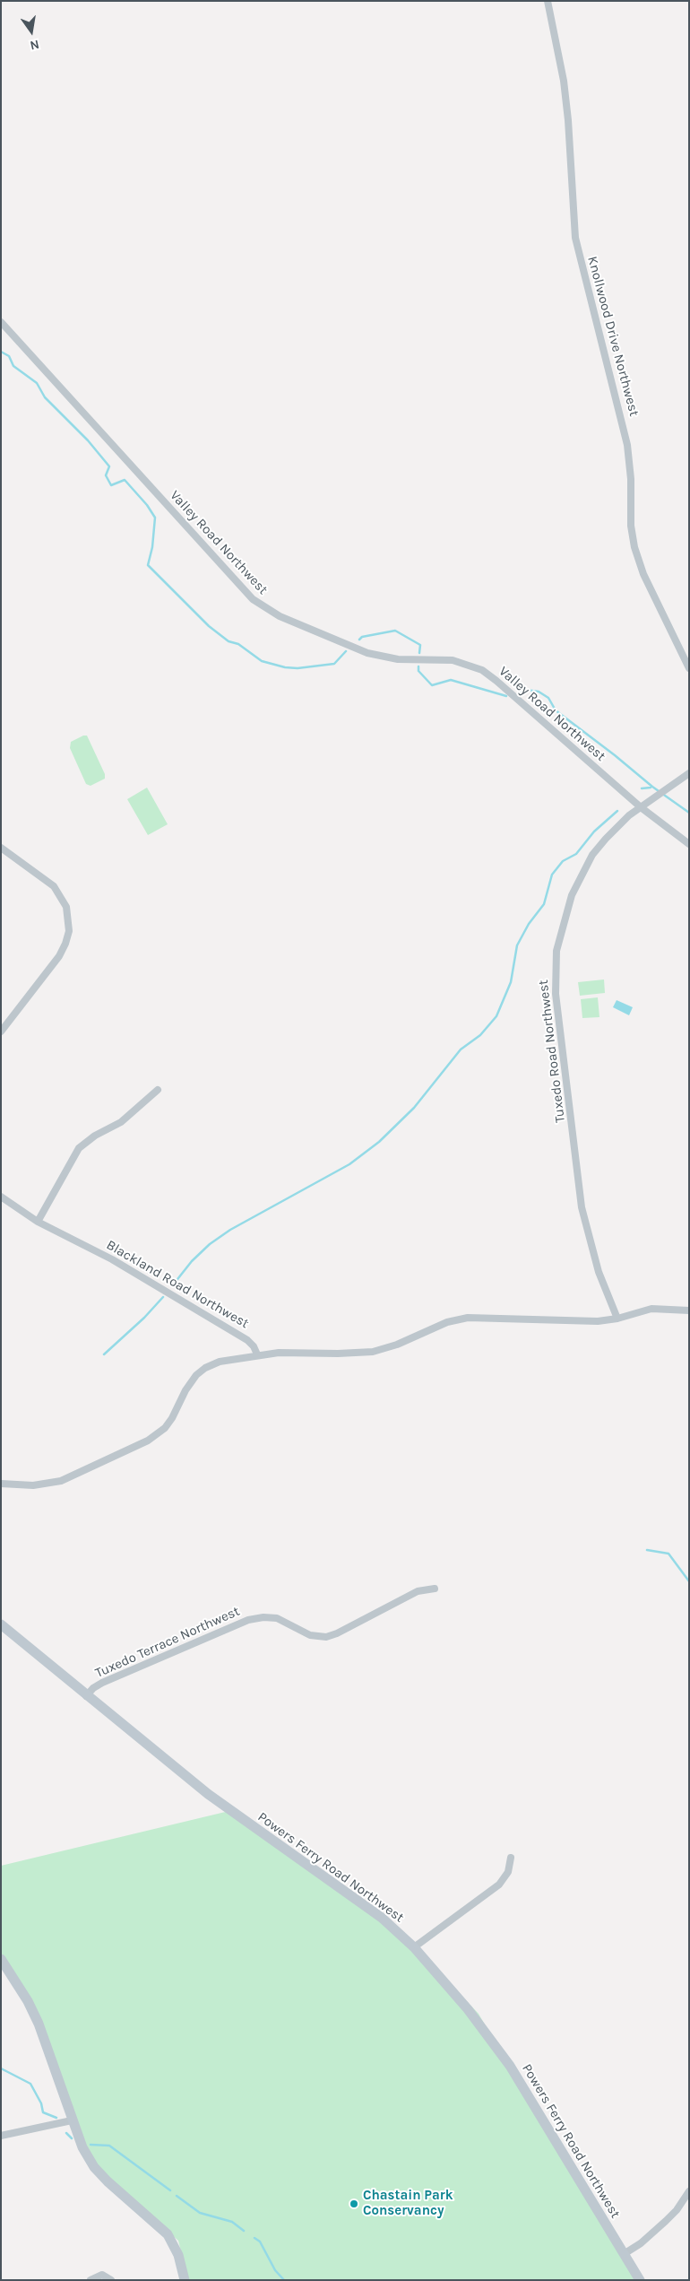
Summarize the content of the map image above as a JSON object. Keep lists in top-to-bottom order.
{
  "streets": {
    "street": [
      "Knollwood Drive Northwest",
      "Valley Road Northwest",
      "Tuxedo Road Northwest",
      "Blackland Road Northwest",
      "Tuxedo Terrace Northwest",
      "Powers Ferry Road Northwest"
    ]
  },
  "crossings": [
    ["Valley Road Northwest", "Tuxedo Road Northwest"],
    ["Tuxedo Terrace Northwest", "Powers Ferry Road Northwest"]
  ],
  "places": ["Chastain Park Conservancy"],
  "north": "bottom"
}
